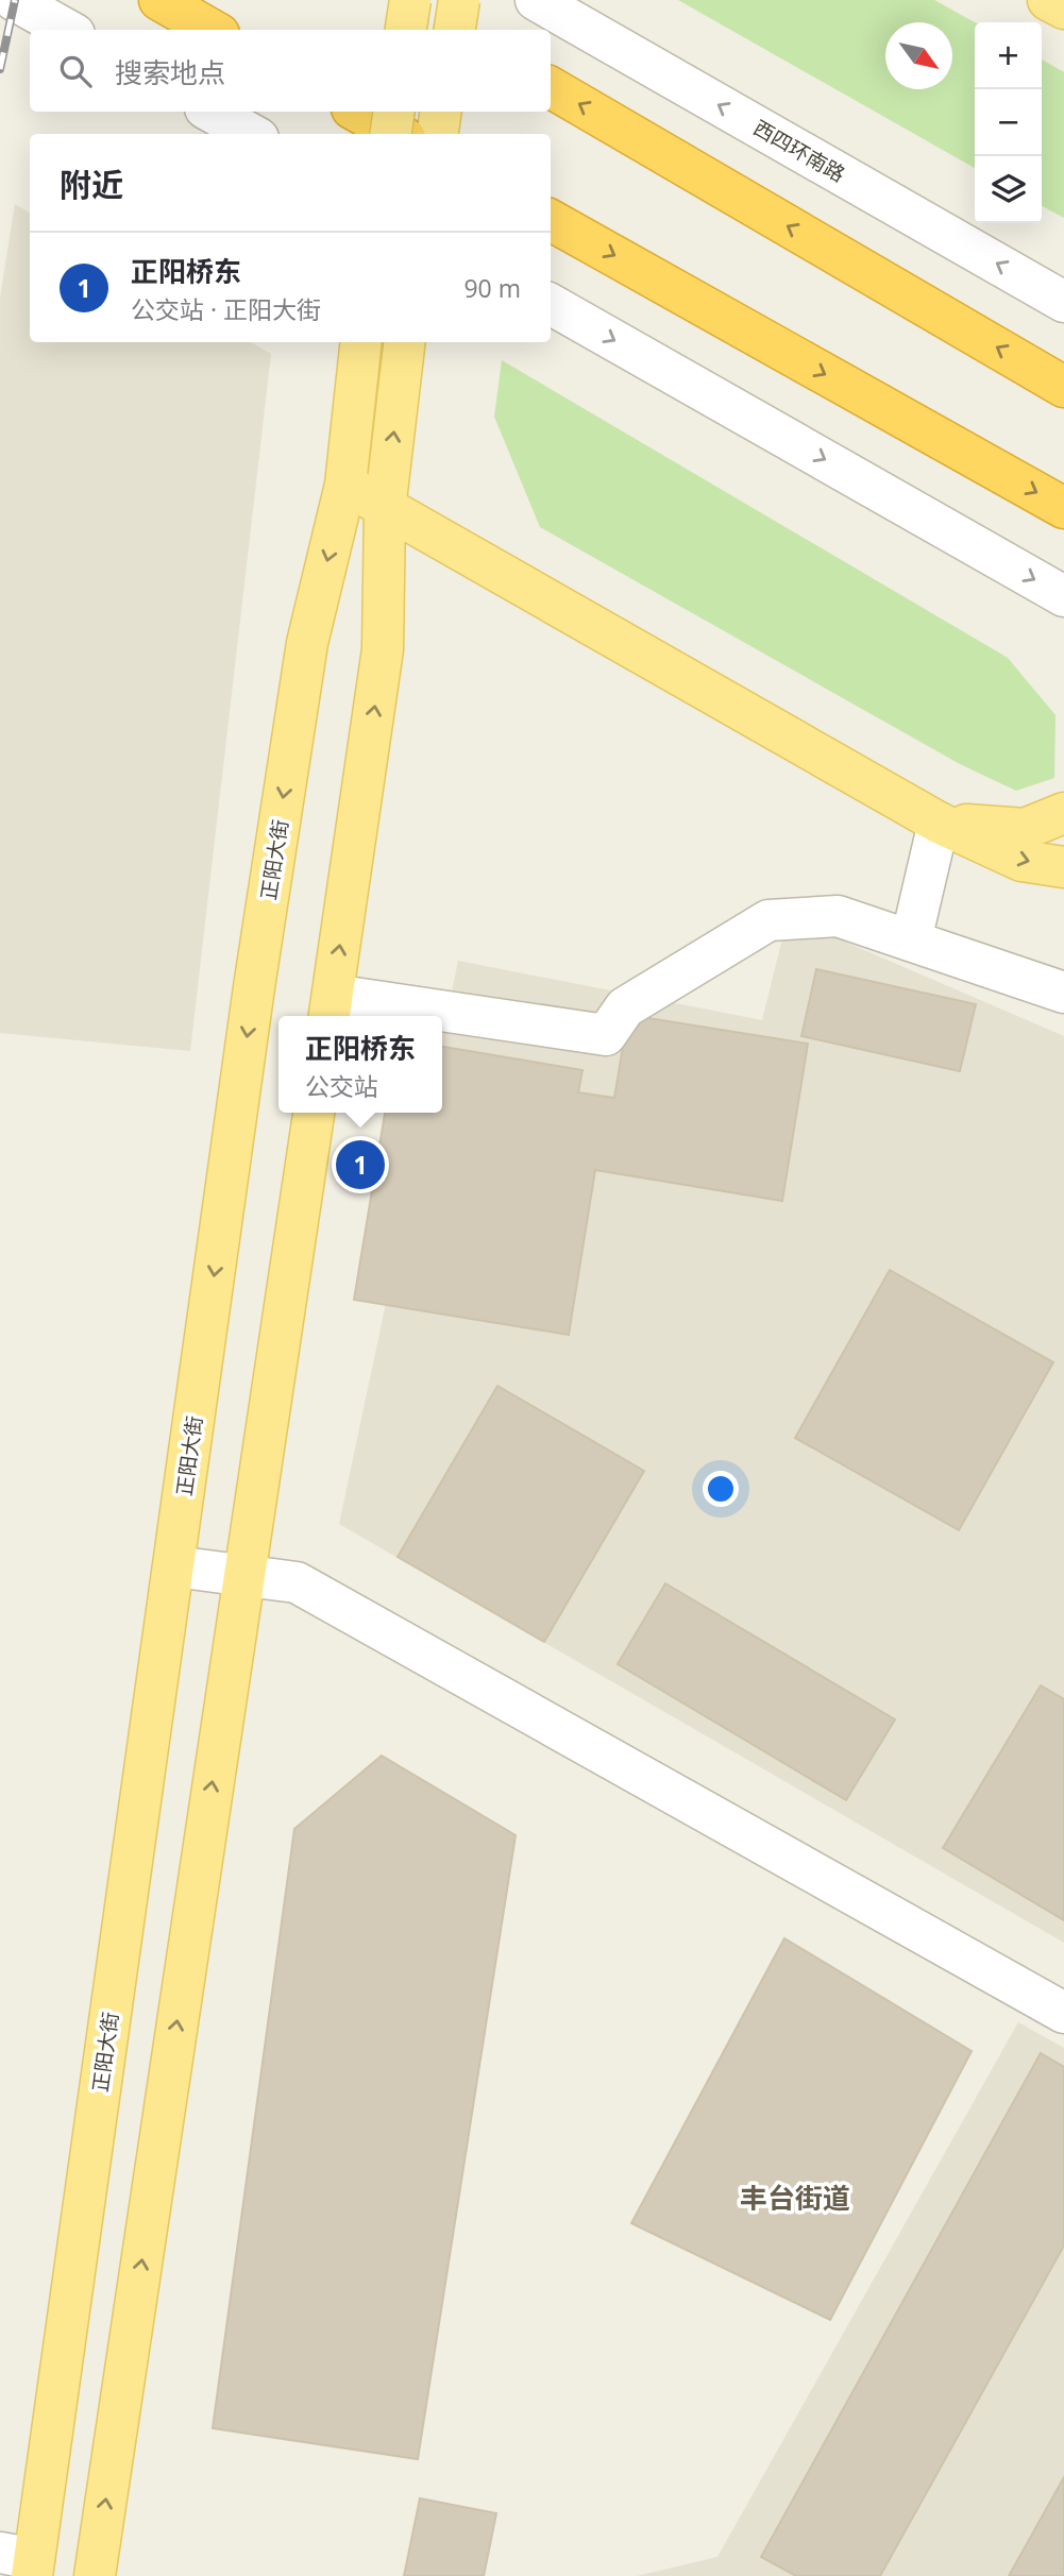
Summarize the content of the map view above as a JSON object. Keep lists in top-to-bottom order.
{
  "streets": {
    "main road": ["正阳大街"],
    "street": ["西四环南路"]
  },
  "districts": ["丰台街道"],
  "north": "bottom right",
  "page": {
    "map_buttons": ["+", "−"],
    "search": "搜索地点",
    "heading": "附近",
    "list": [
      {
        "mark": "1",
        "name": "正阳桥东",
        "note": "公交站 · 正阳大街",
        "value": "90 m"
      }
    ],
    "popup": ["正阳桥东", "公交站"],
    "pins": "1"
  }
}
